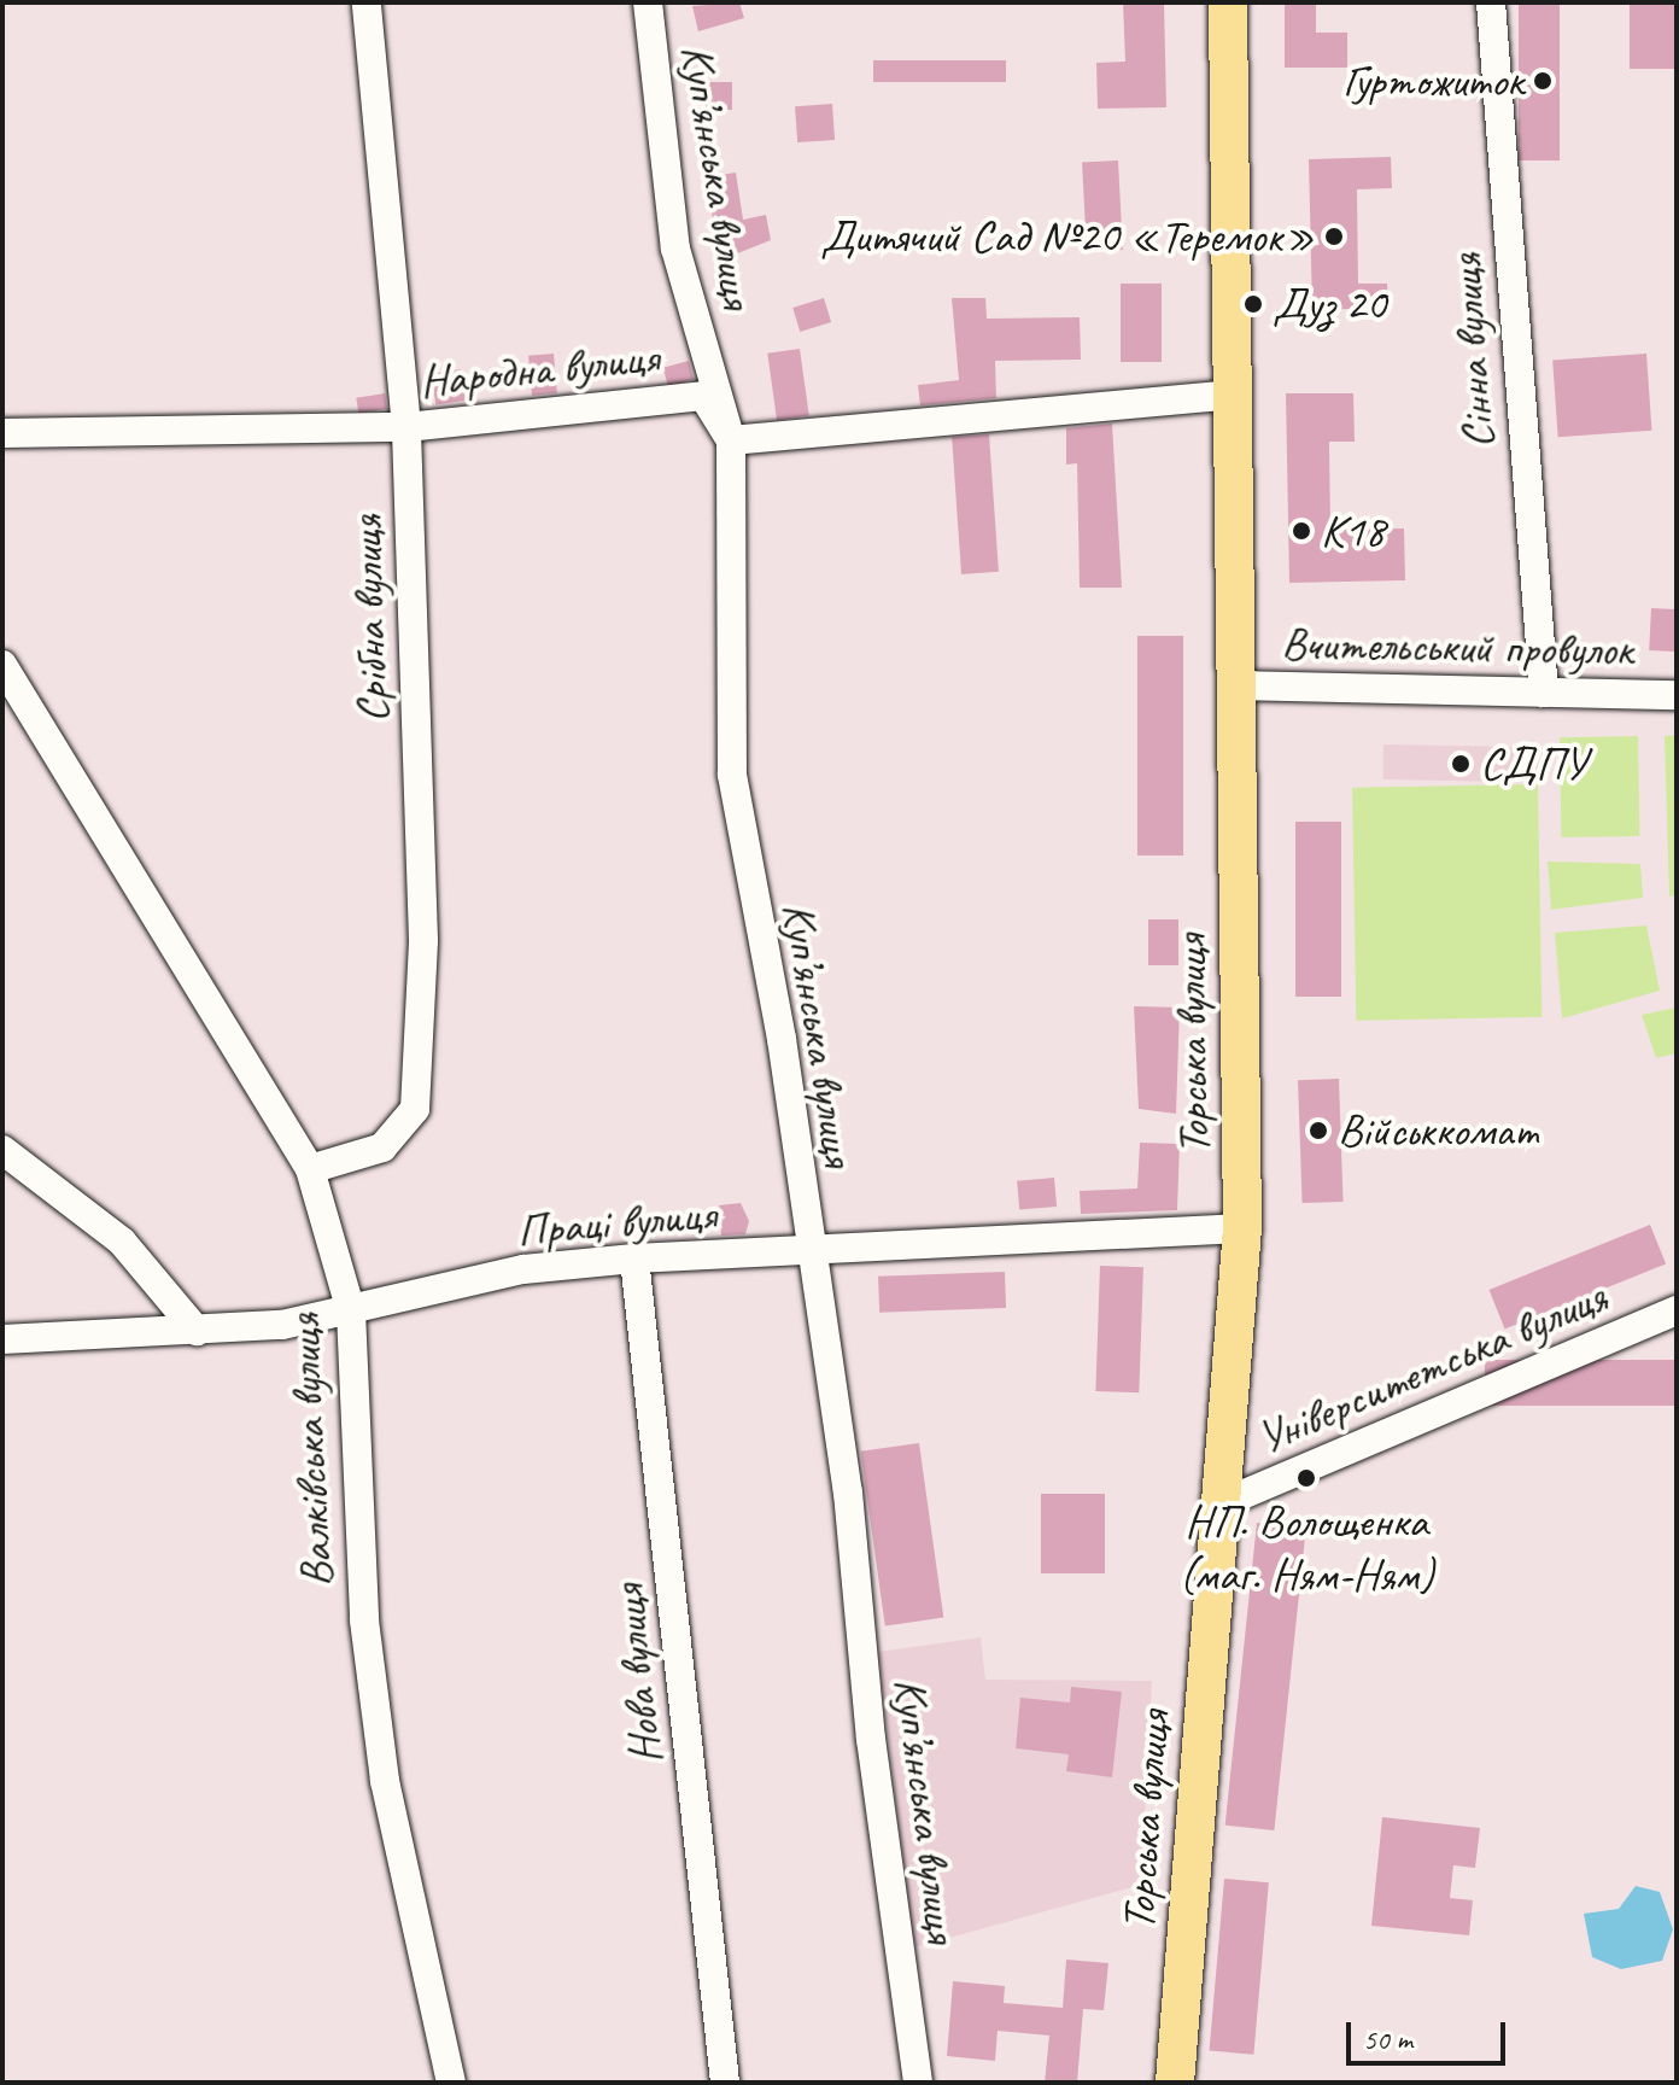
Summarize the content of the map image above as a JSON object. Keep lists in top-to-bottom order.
{
  "streets": {
    "main road": ["Торська вулиця"],
    "street": [
      "Куп’янська вулиця",
      "Сінна вулиця",
      "Народна вулиця",
      "Срібна вулиця",
      "Вчительський провулок",
      "Праці вулиця",
      "Університетська вулиця",
      "Валківська вулиця",
      "Нова вулиця"
    ]
  },
  "crossings": [
    ["Куп’янська вулиця", "Народна вулиця"],
    ["Куп’янська вулиця", "Праці вулиця"],
    ["Сінна вулиця", "Вчительський провулок"],
    ["Народна вулиця", "Срібна вулиця"],
    ["Срібна вулиця", "Валківська вулиця"],
    ["Вчительський провулок", "Торська вулиця"],
    ["Торська вулиця", "Праці вулиця"],
    ["Торська вулиця", "Університетська вулиця"],
    ["Праці вулиця", "Валківська вулиця"],
    ["Праці вулиця", "Нова вулиця"]
  ],
  "places": [
    "Гуртожиток",
    "Дитячий Сад №20 «Теремок»",
    "Дуз 20",
    "К18",
    "СДПУ",
    "Військкомат",
    "НП. Волощенка (маг. Ням-Ням)"
  ],
  "scale_bar": "50 m"
}
